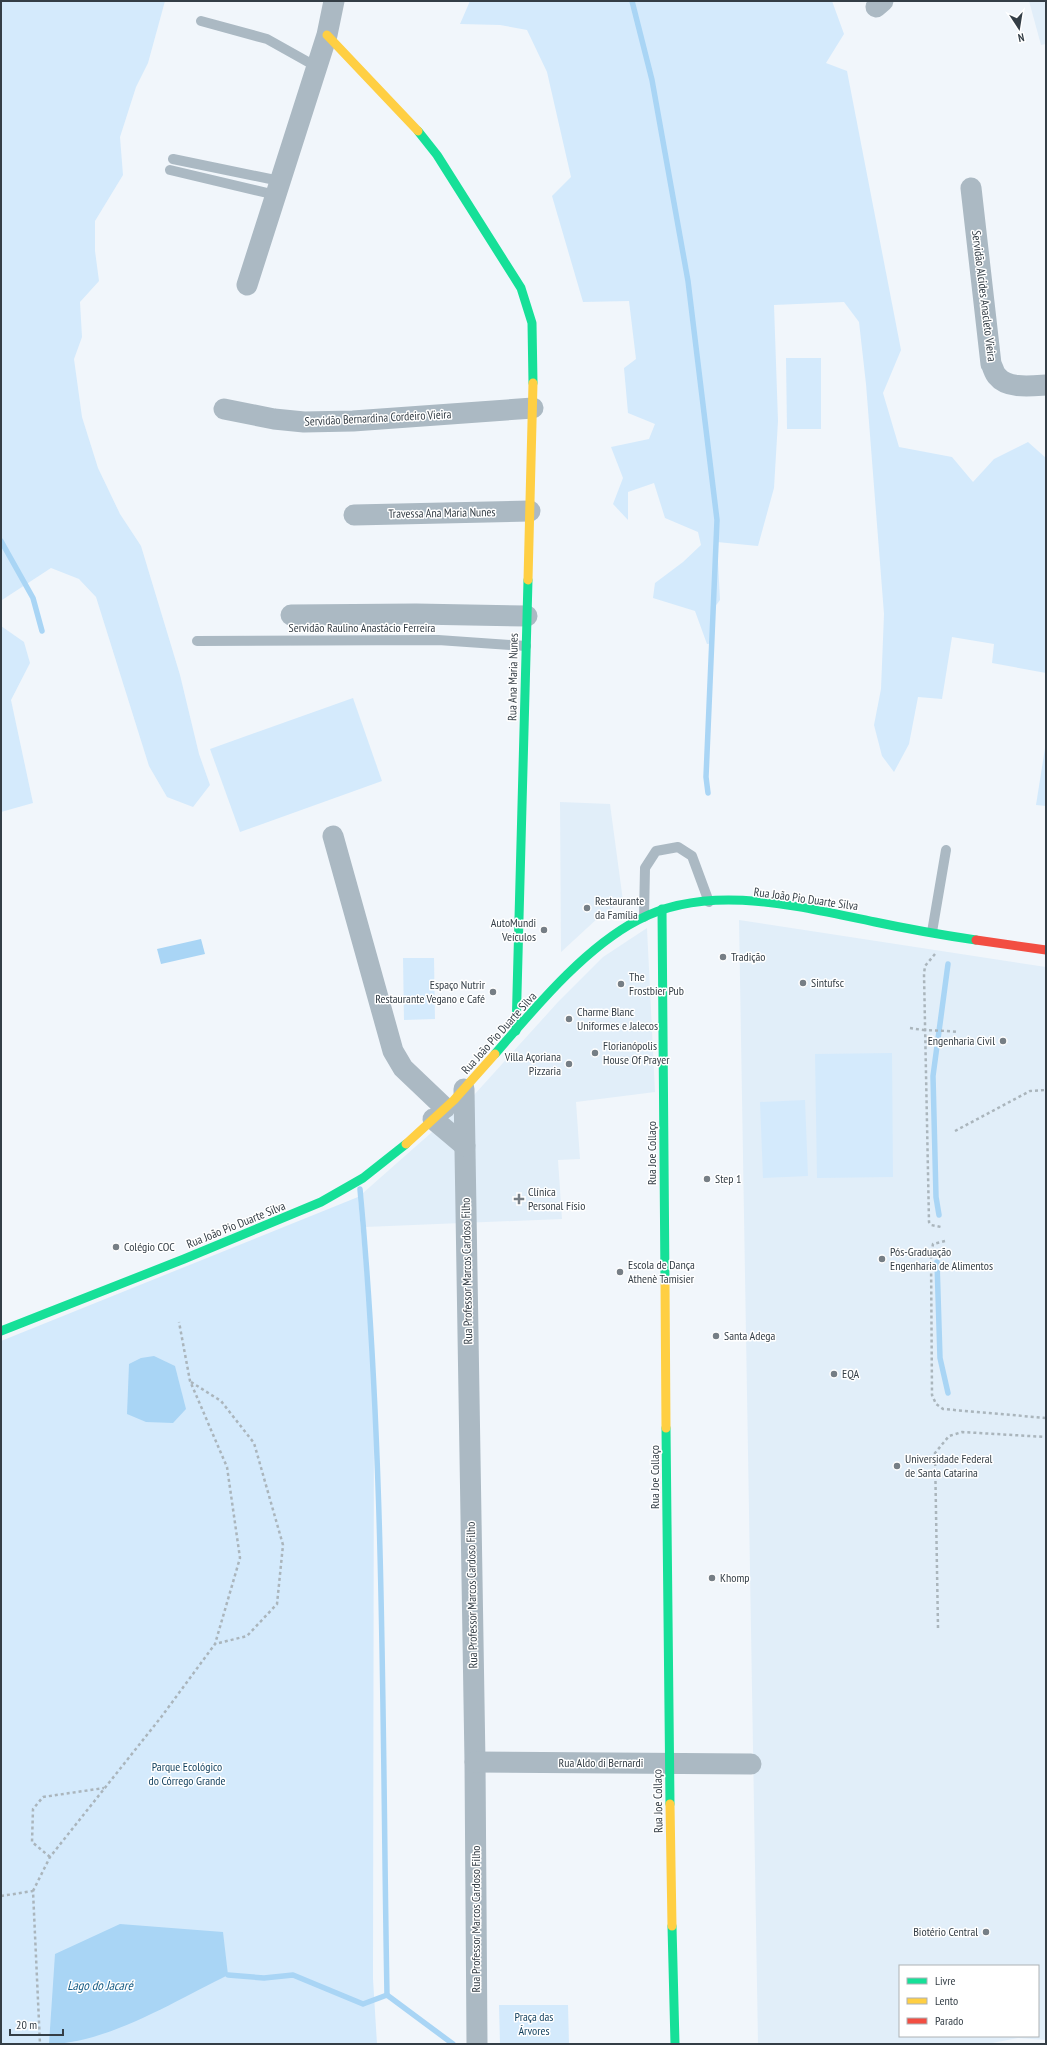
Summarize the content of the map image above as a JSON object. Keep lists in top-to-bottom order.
{
  "streets": {
    "street": [
      "Servidão Alcides Anacleto Vieira",
      "Servidão Bernardina Cordeiro Vieira",
      "Travessa Ana Maria Nunes",
      "Rua Ana Maria Nunes",
      "Rua João Pio Duarte Silva",
      "Rua Joe Collaço",
      "Rua Professor Marcos Cardoso Filho",
      "Rua Aldo di Bernardi"
    ],
    "lane": ["Servidão Raulino Anastácio Ferreira"]
  },
  "crossings": [
    ["Servidão Bernardina Cordeiro Vieira", "Rua Ana Maria Nunes"],
    ["Travessa Ana Maria Nunes", "Rua Ana Maria Nunes"],
    ["Servidão Raulino Anastácio Ferreira", "Rua Ana Maria Nunes"],
    ["Rua Ana Maria Nunes", "Rua João Pio Duarte Silva"],
    ["Rua João Pio Duarte Silva", "Rua Joe Collaço"],
    ["Rua João Pio Duarte Silva", "Rua Professor Marcos Cardoso Filho"],
    ["Rua Joe Collaço", "Rua Aldo di Bernardi"],
    ["Rua Professor Marcos Cardoso Filho", "Rua Aldo di Bernardi"]
  ],
  "water": ["Lago do Jacaré"],
  "parks": ["Parque Ecológico do Córrego Grande", "Praça das Árvores"],
  "places": {
    "other": [
      "Restaurante da Família",
      "AutoMundi Veículos",
      "Tradição",
      "Sintufsc",
      "The Frostbier Pub",
      "Espaço Nutrir Restaurante Vegano e Café",
      "Charme Blanc Uniformes e Jalecos",
      "Engenharia Civil",
      "Florianópolis House Of Prayer",
      "Villa Açoriana Pizzaria",
      "Step 1",
      "Colégio COC",
      "Pós-Graduação Engenharia de Alimentos",
      "Escola de Dança Athenè Tamisier",
      "Santa Adega",
      "EQA",
      "Universidade Federal de Santa Catarina",
      "Khomp",
      "Biotério Central"
    ],
    "health": ["Clínica Personal Físio"]
  },
  "legend": ["Livre", "Lento", "Parado"],
  "scale_bar": "20 m",
  "north": "bottom"
}
